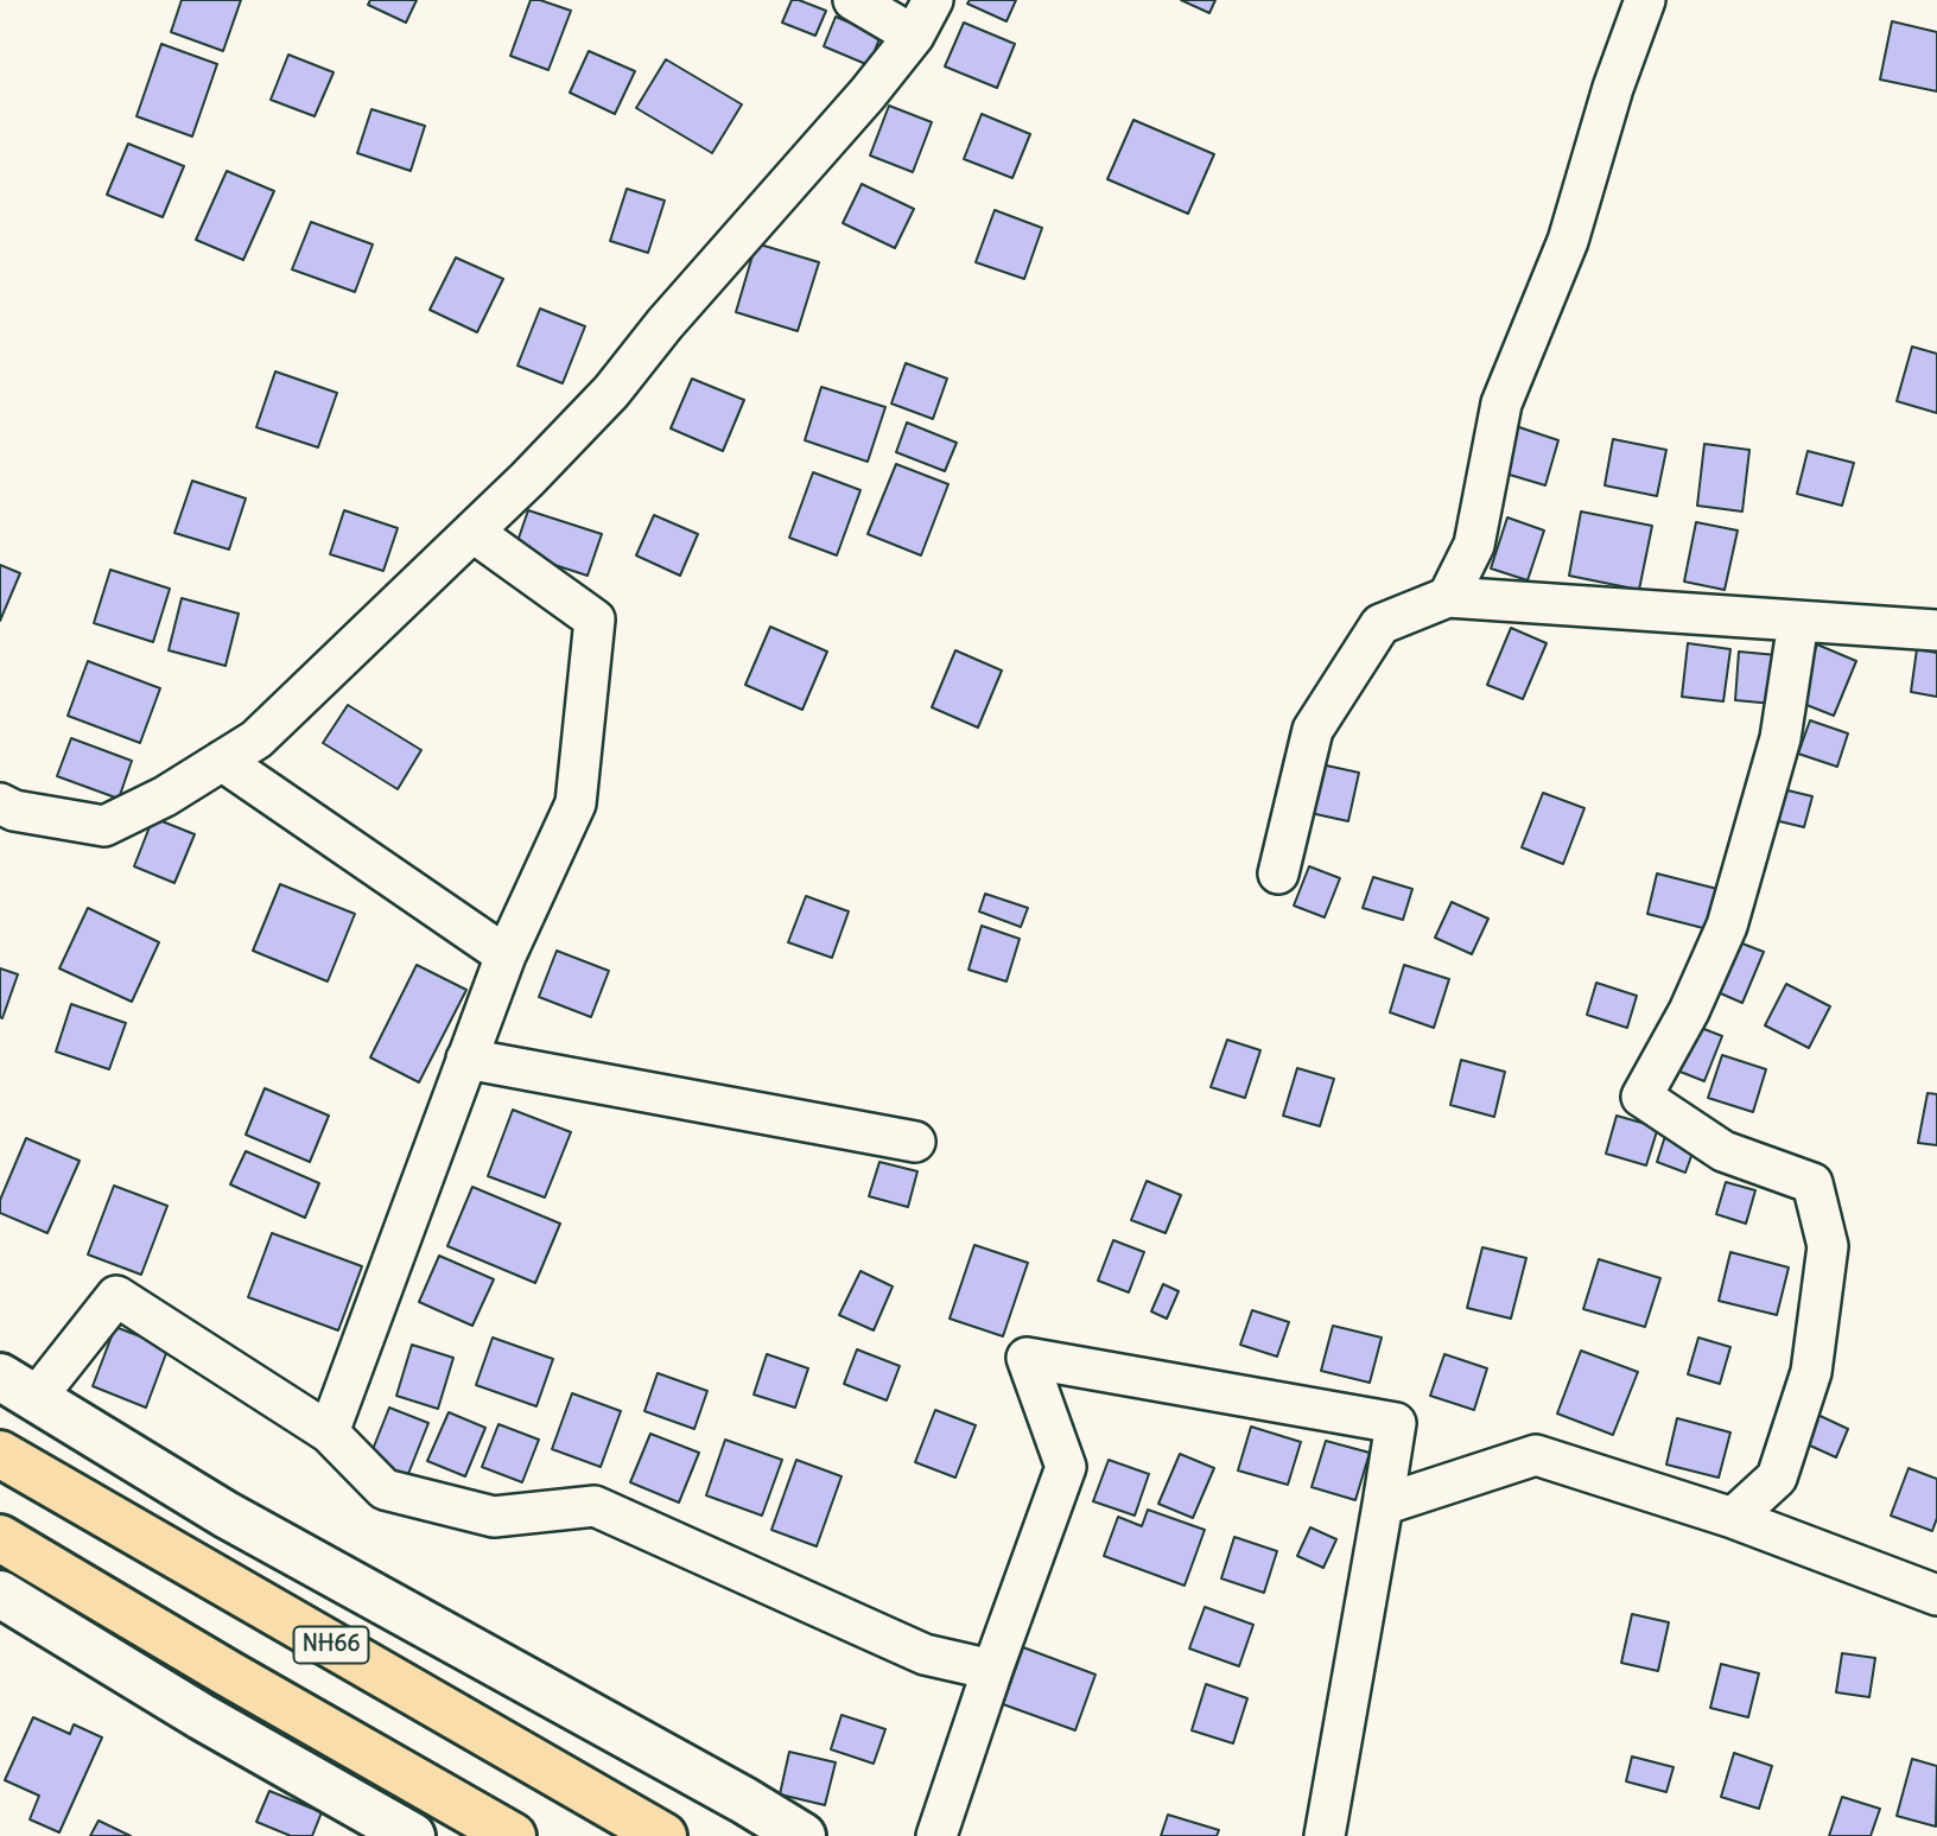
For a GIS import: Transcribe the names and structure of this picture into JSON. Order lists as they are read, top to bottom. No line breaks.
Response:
{"streets":{"highway":["NH66"]}}
